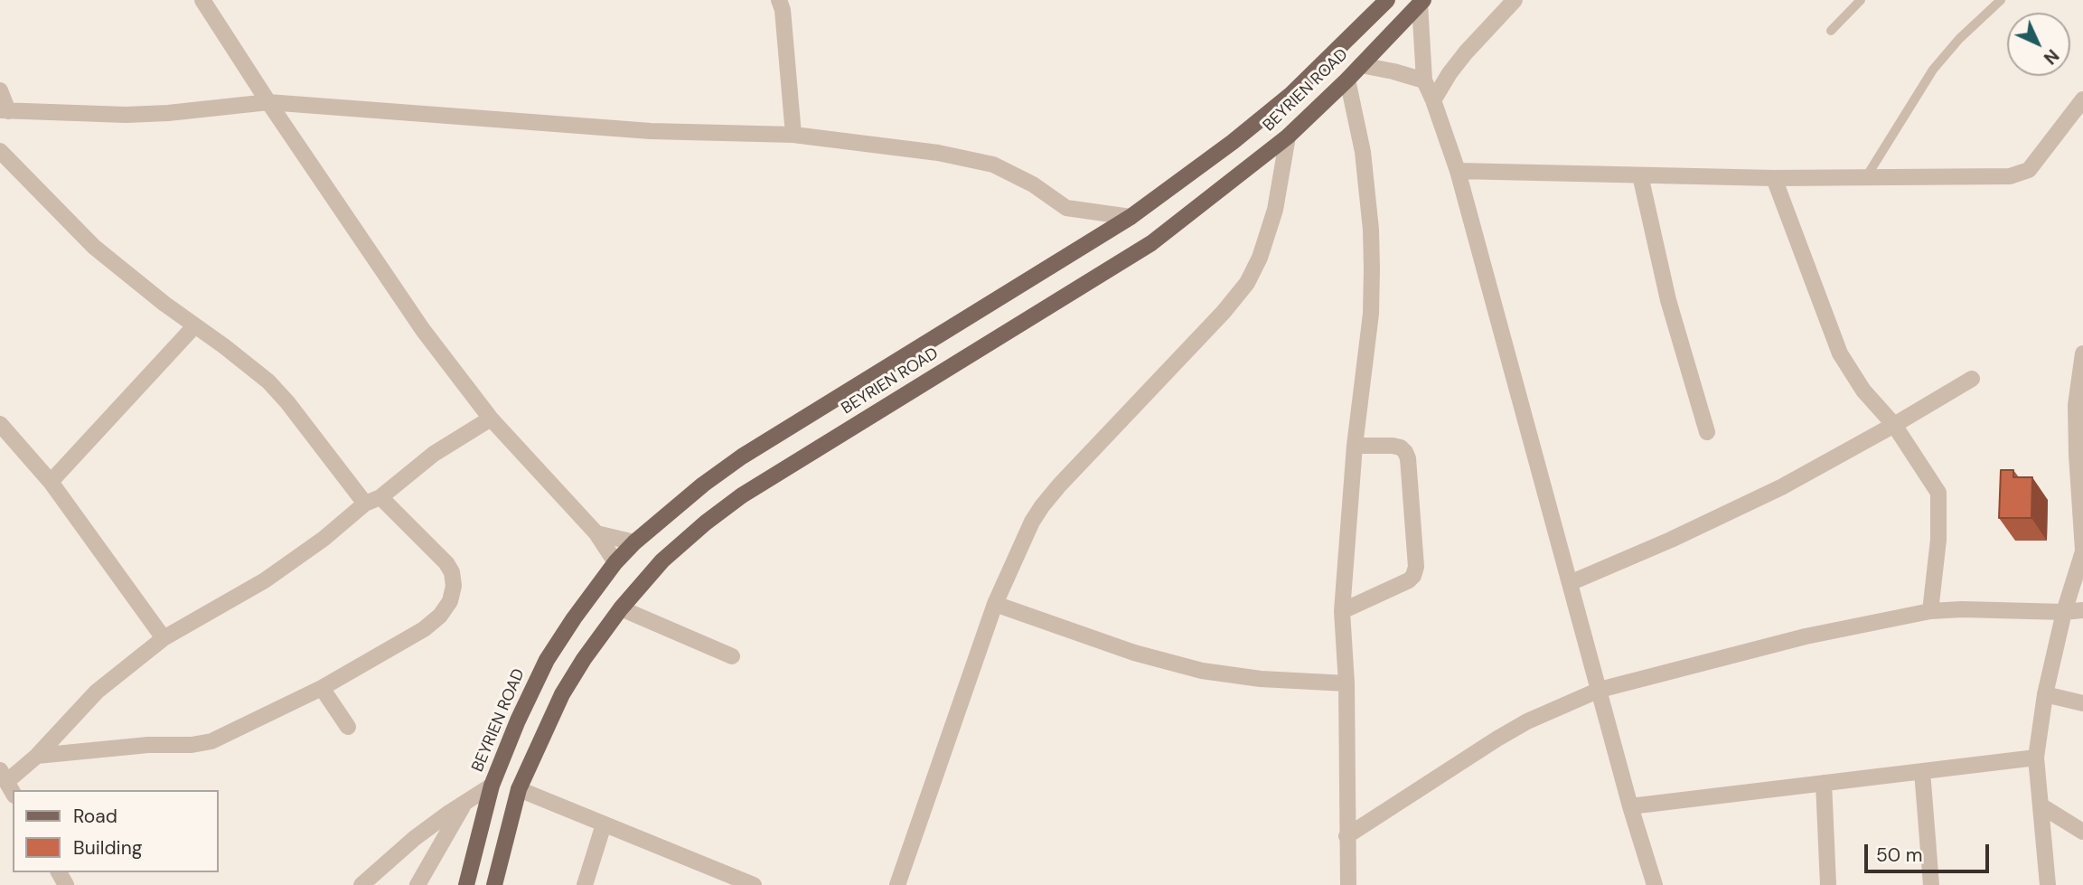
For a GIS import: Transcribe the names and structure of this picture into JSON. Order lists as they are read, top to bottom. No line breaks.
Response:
{"streets":{"main road":["BEYRIEN ROAD"]},"legend":["Road","Building"],"scale_bar":"50 m","north":"bottom right"}
